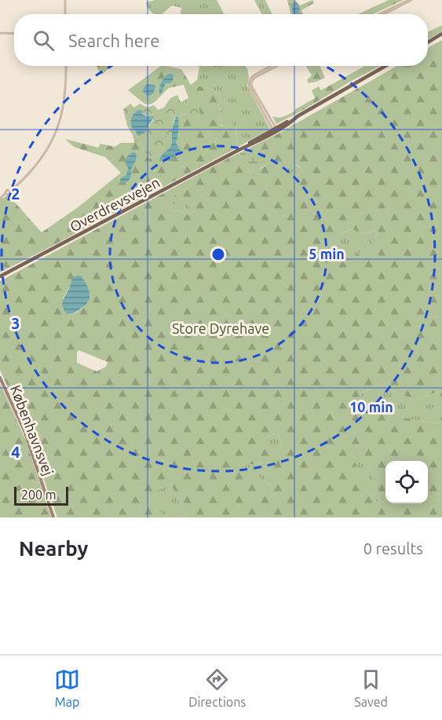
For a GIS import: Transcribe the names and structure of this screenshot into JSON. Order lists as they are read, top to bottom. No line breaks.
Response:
{"streets":{"main road":["Overdrevsvejen","Københavnsvej"]},"parks":["Store Dyrehave"],"scale_bar":"200 m","page":{"search":"Search here","scale":"200 m","heading":["Nearby","0 results"],"nav":["Map","Directions","Saved"]},"grid":{"rows":["2","3","4"]},"rings":["5 min","10 min"]}
